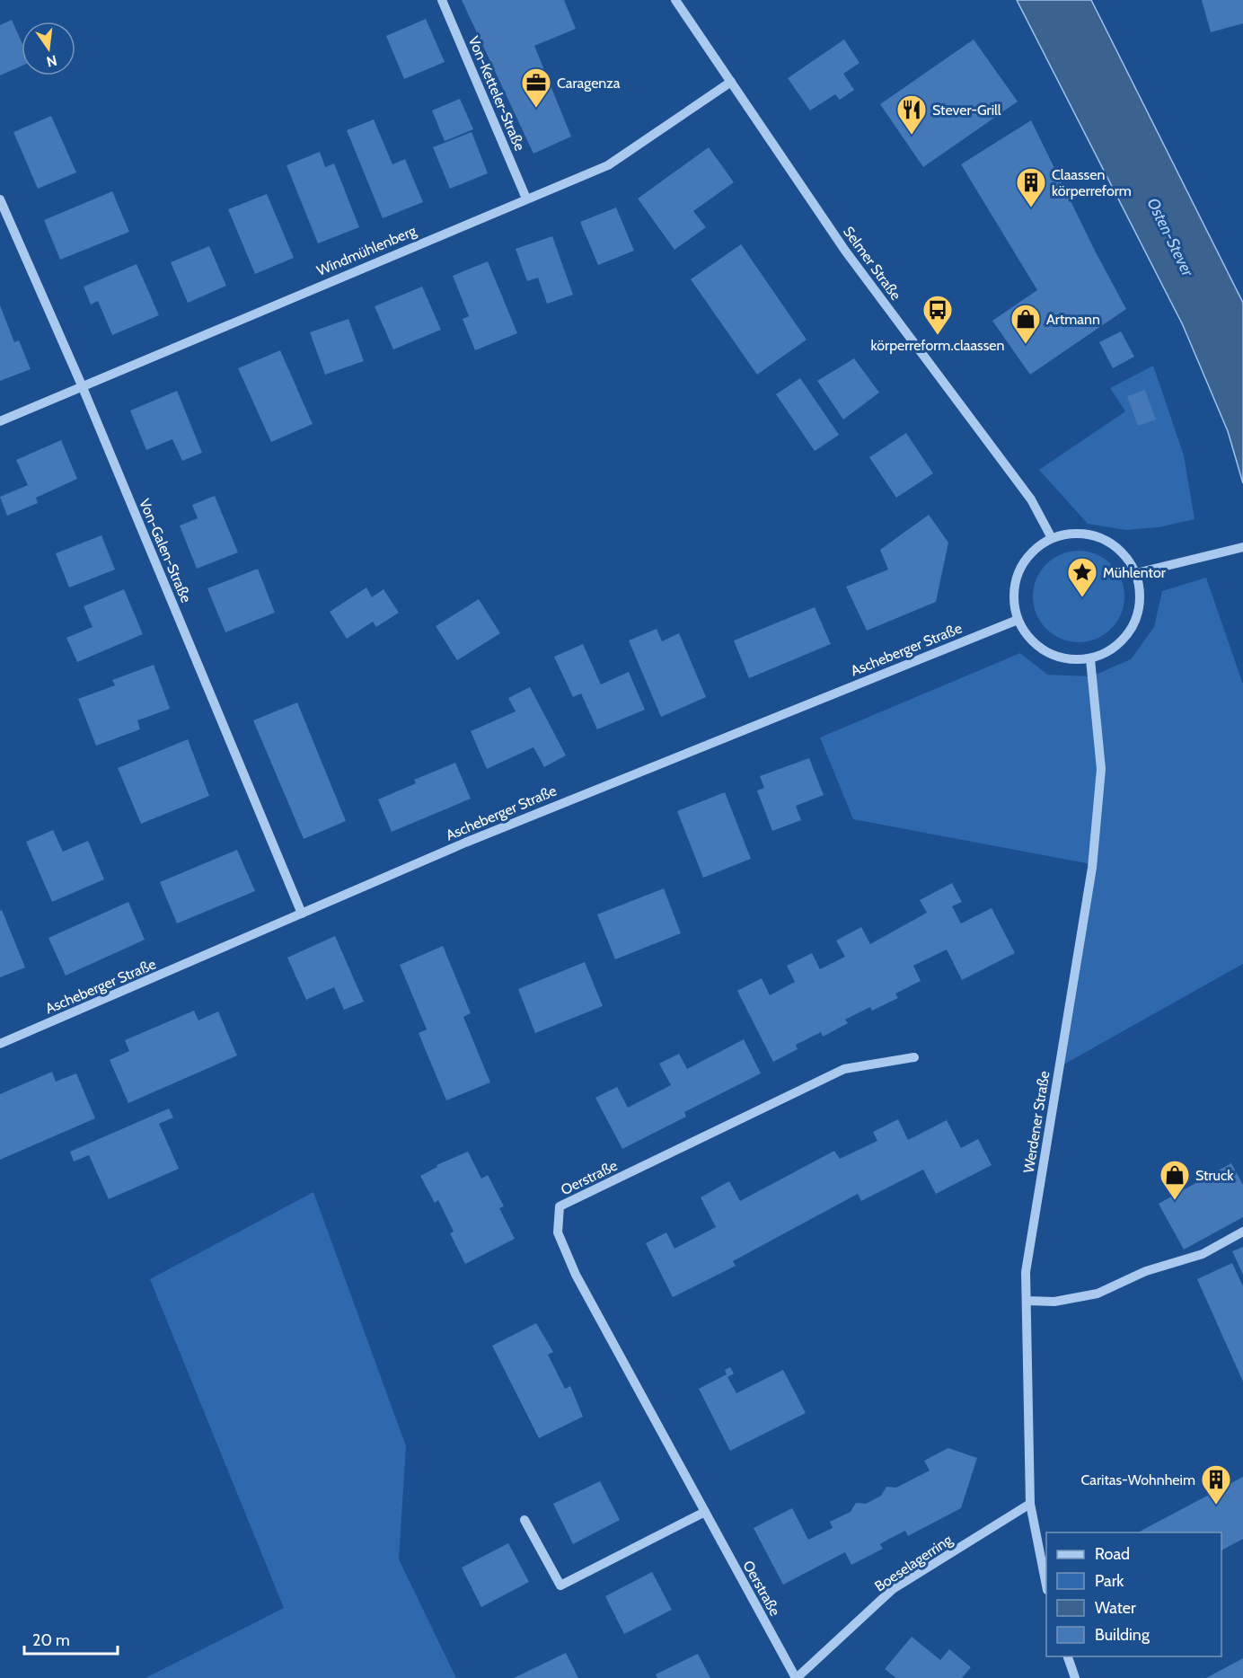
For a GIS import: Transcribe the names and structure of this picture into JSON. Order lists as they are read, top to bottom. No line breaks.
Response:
{"streets":{"street":["Von-Ketteler-Straße","Windmühlenberg","Selmer Straße","Von-Galen-Straße","Ascheberger Straße","Werdener Straße","Oerstraße","Boeselagerring"]},"crossings":[["Von-Ketteler-Straße","Windmühlenberg"],["Windmühlenberg","Selmer Straße"],["Windmühlenberg","Von-Galen-Straße"],["Selmer Straße","Ascheberger Straße"],["Selmer Straße","Werdener Straße"],["Von-Galen-Straße","Ascheberger Straße"],["Ascheberger Straße","Werdener Straße"],["Werdener Straße","Boeselagerring"],["Oerstraße","Boeselagerring"]],"water":["Osten-Stever"],"places":{"office":["Caragenza"],"restaurant":["Stever-Grill"],"building":["Claassen körperreform","Caritas-Wohnheim"],"bus stop":["körperreform.claassen"],"shop":["Artmann","Struck"],"place":["Mühlentor"]},"legend":["Road","Park","Water","Building"],"scale_bar":"20 m","north":"bottom"}
